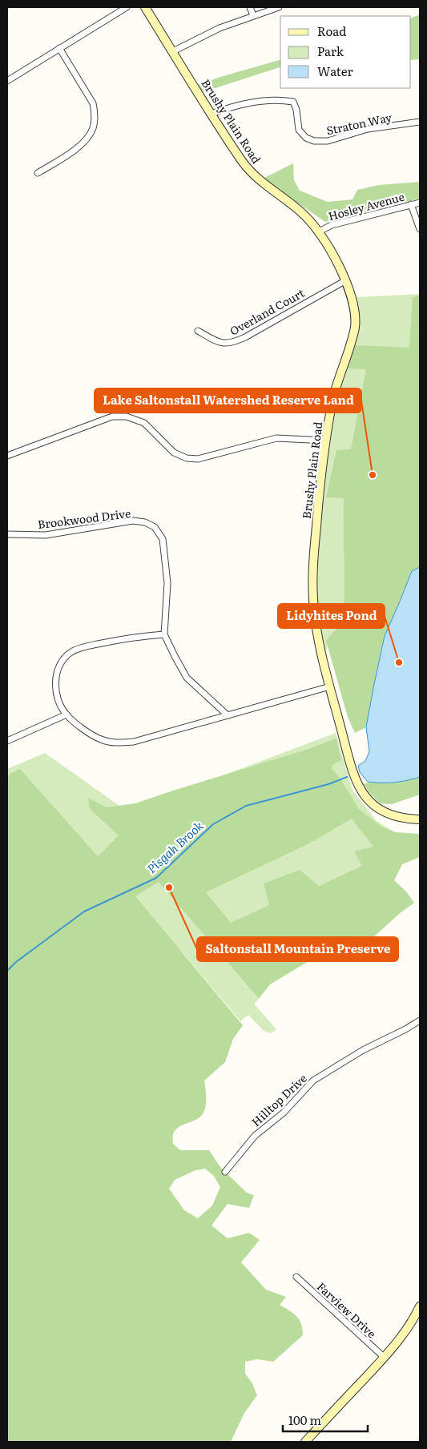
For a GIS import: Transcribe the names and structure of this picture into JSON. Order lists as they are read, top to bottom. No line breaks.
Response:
{"streets":{"main road":["Brushy Plain Road"],"street":["Straton Way","Hosley Avenue","Overland Court","Brookwood Drive","Hilltop Drive","Farview Drive"]},"crossings":[["Brushy Plain Road","Straton Way"],["Brushy Plain Road","Hosley Avenue"],["Brushy Plain Road","Overland Court"]],"water":["Pisgah Brook"],"places":["Lake Saltonstall Watershed Reserve Land","Lidyhites Pond","Saltonstall Mountain Preserve"],"legend":["Road","Park","Water"],"scale_bar":"100 m"}
